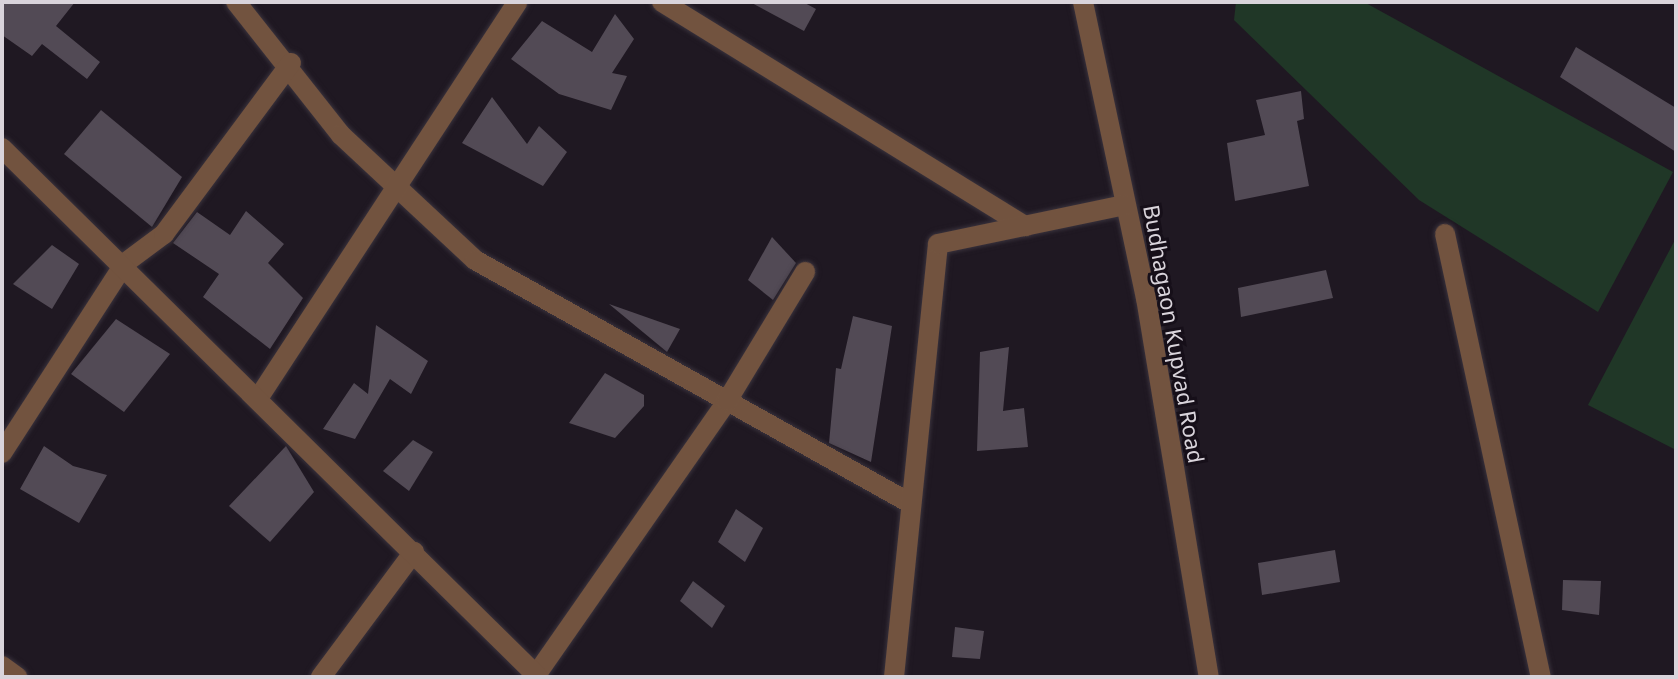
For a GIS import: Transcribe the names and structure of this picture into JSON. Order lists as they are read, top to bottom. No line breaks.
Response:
{"streets":{"street":["Budhagaon Kupvad Road"]}}
